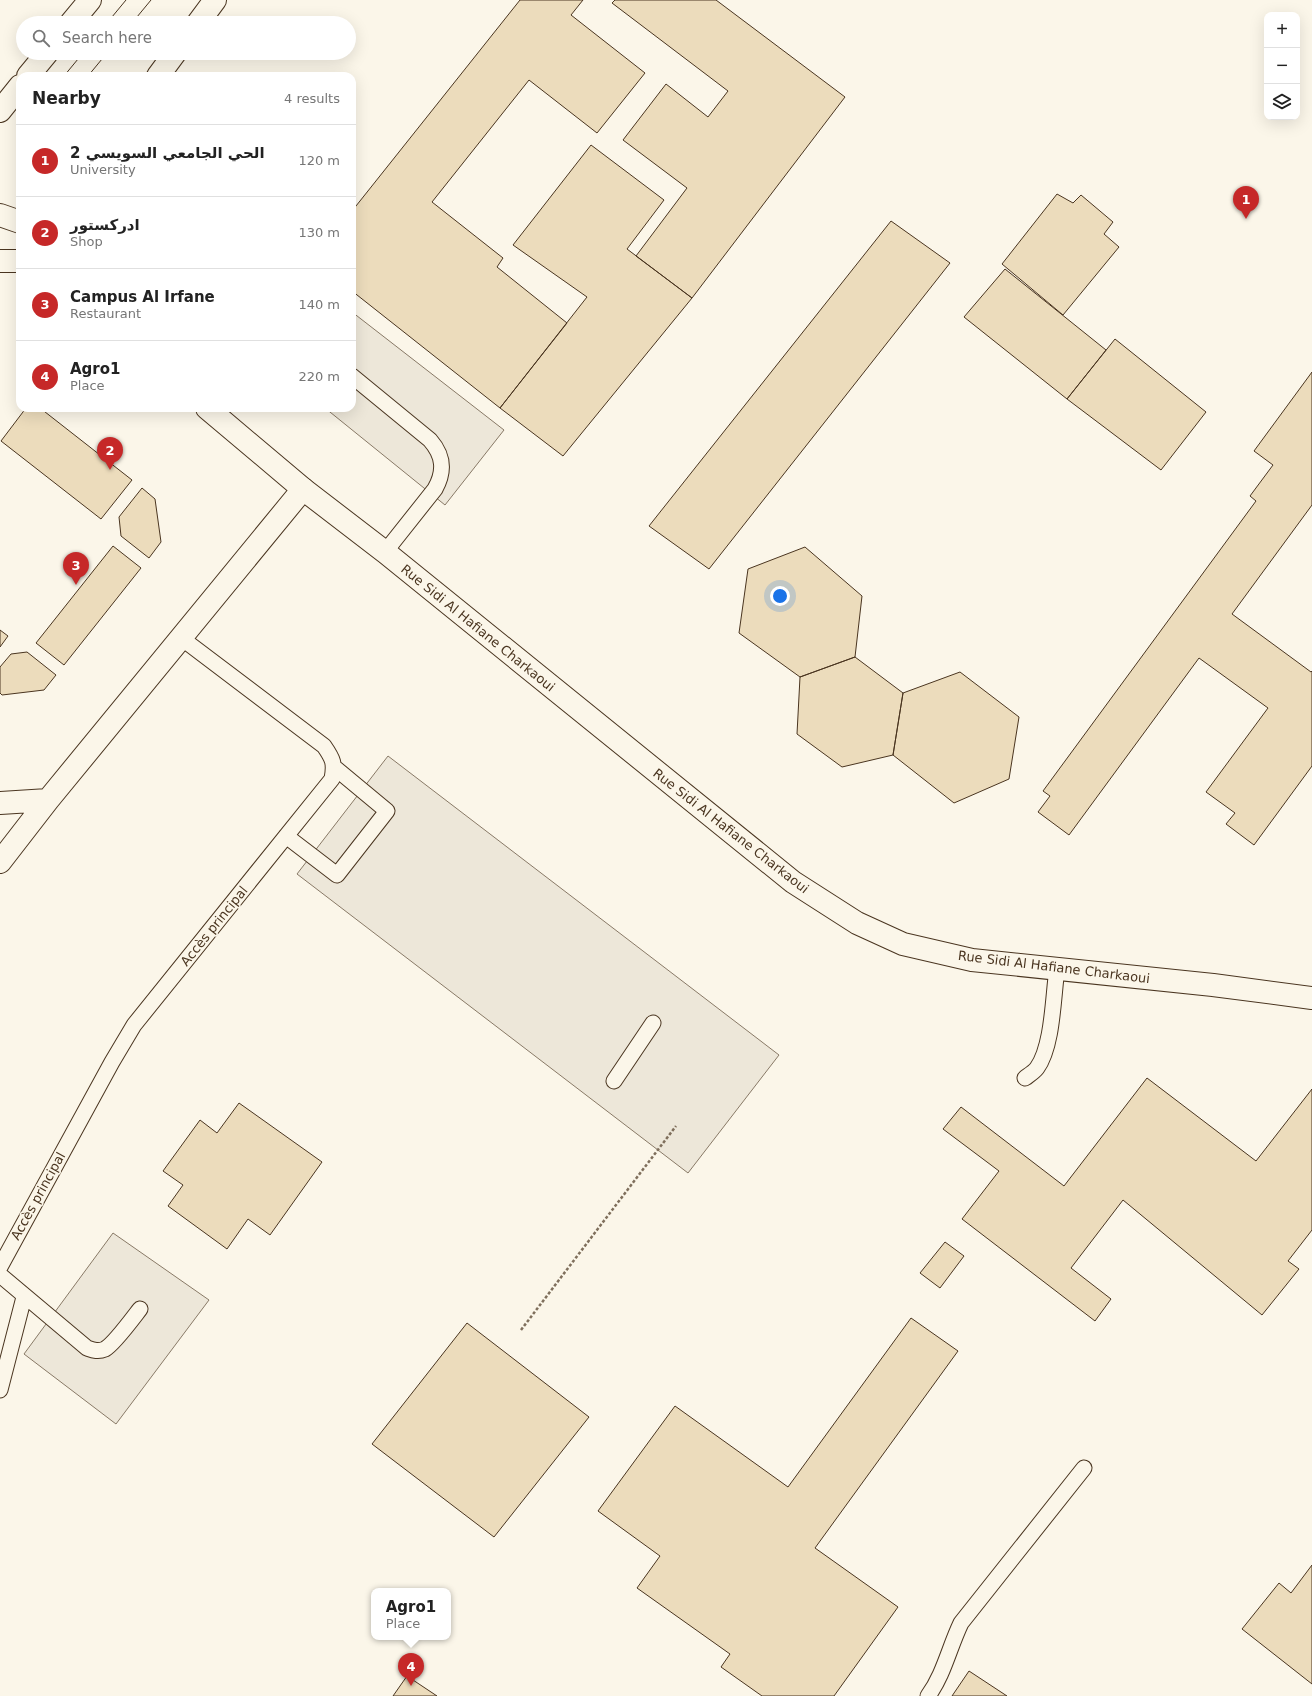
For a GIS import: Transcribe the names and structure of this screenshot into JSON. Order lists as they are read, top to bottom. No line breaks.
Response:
{"streets":{"street":["Rue Sidi Al Hafiane Charkaoui"],"lane":["Accès principal"]},"page":{"map_buttons":["+","−"],"search":"Search here","heading":["Nearby","4 results"],"list":[{"mark":"1","name":"الحي الجامعي السويسي 2","note":"University","value":"120 m"},{"mark":"2","name":"ادركستور","note":"Shop","value":"130 m"},{"mark":"3","name":"Campus Al Irfane","note":"Restaurant","value":"140 m"},{"mark":"4","name":"Agro1","note":"Place","value":"220 m"}],"pins":["1","2","3","4"],"popup":["Agro1","Place"]}}
